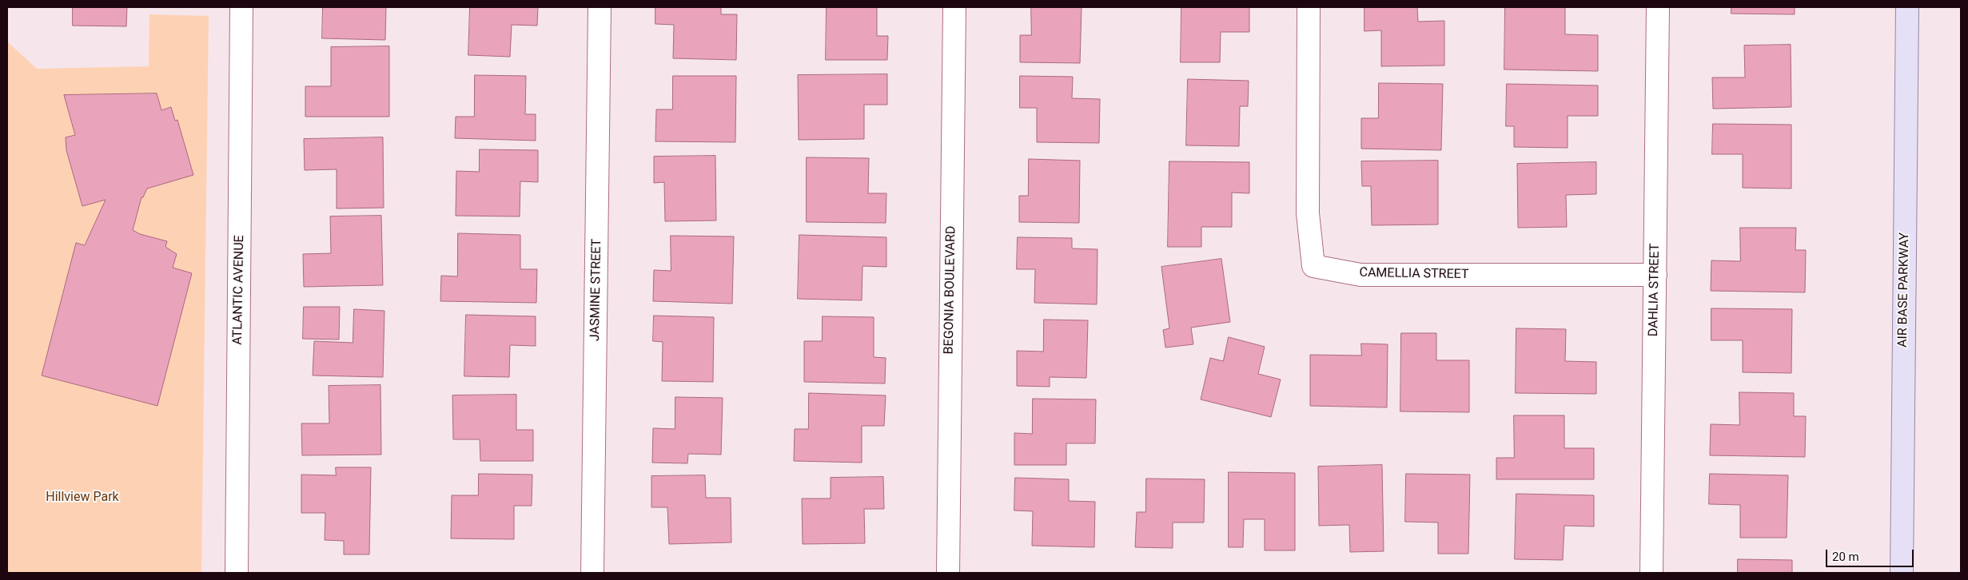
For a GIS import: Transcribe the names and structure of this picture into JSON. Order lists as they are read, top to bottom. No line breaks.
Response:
{"streets":{"main road":["AIR BASE PARKWAY"],"street":["CAMELLIA STREET","ATLANTIC AVENUE","JASMINE STREET","BEGONIA BOULEVARD","DAHLIA STREET"]},"crossings":[["CAMELLIA STREET","DAHLIA STREET"]],"parks":["Hillview Park"],"scale_bar":"20 m"}
